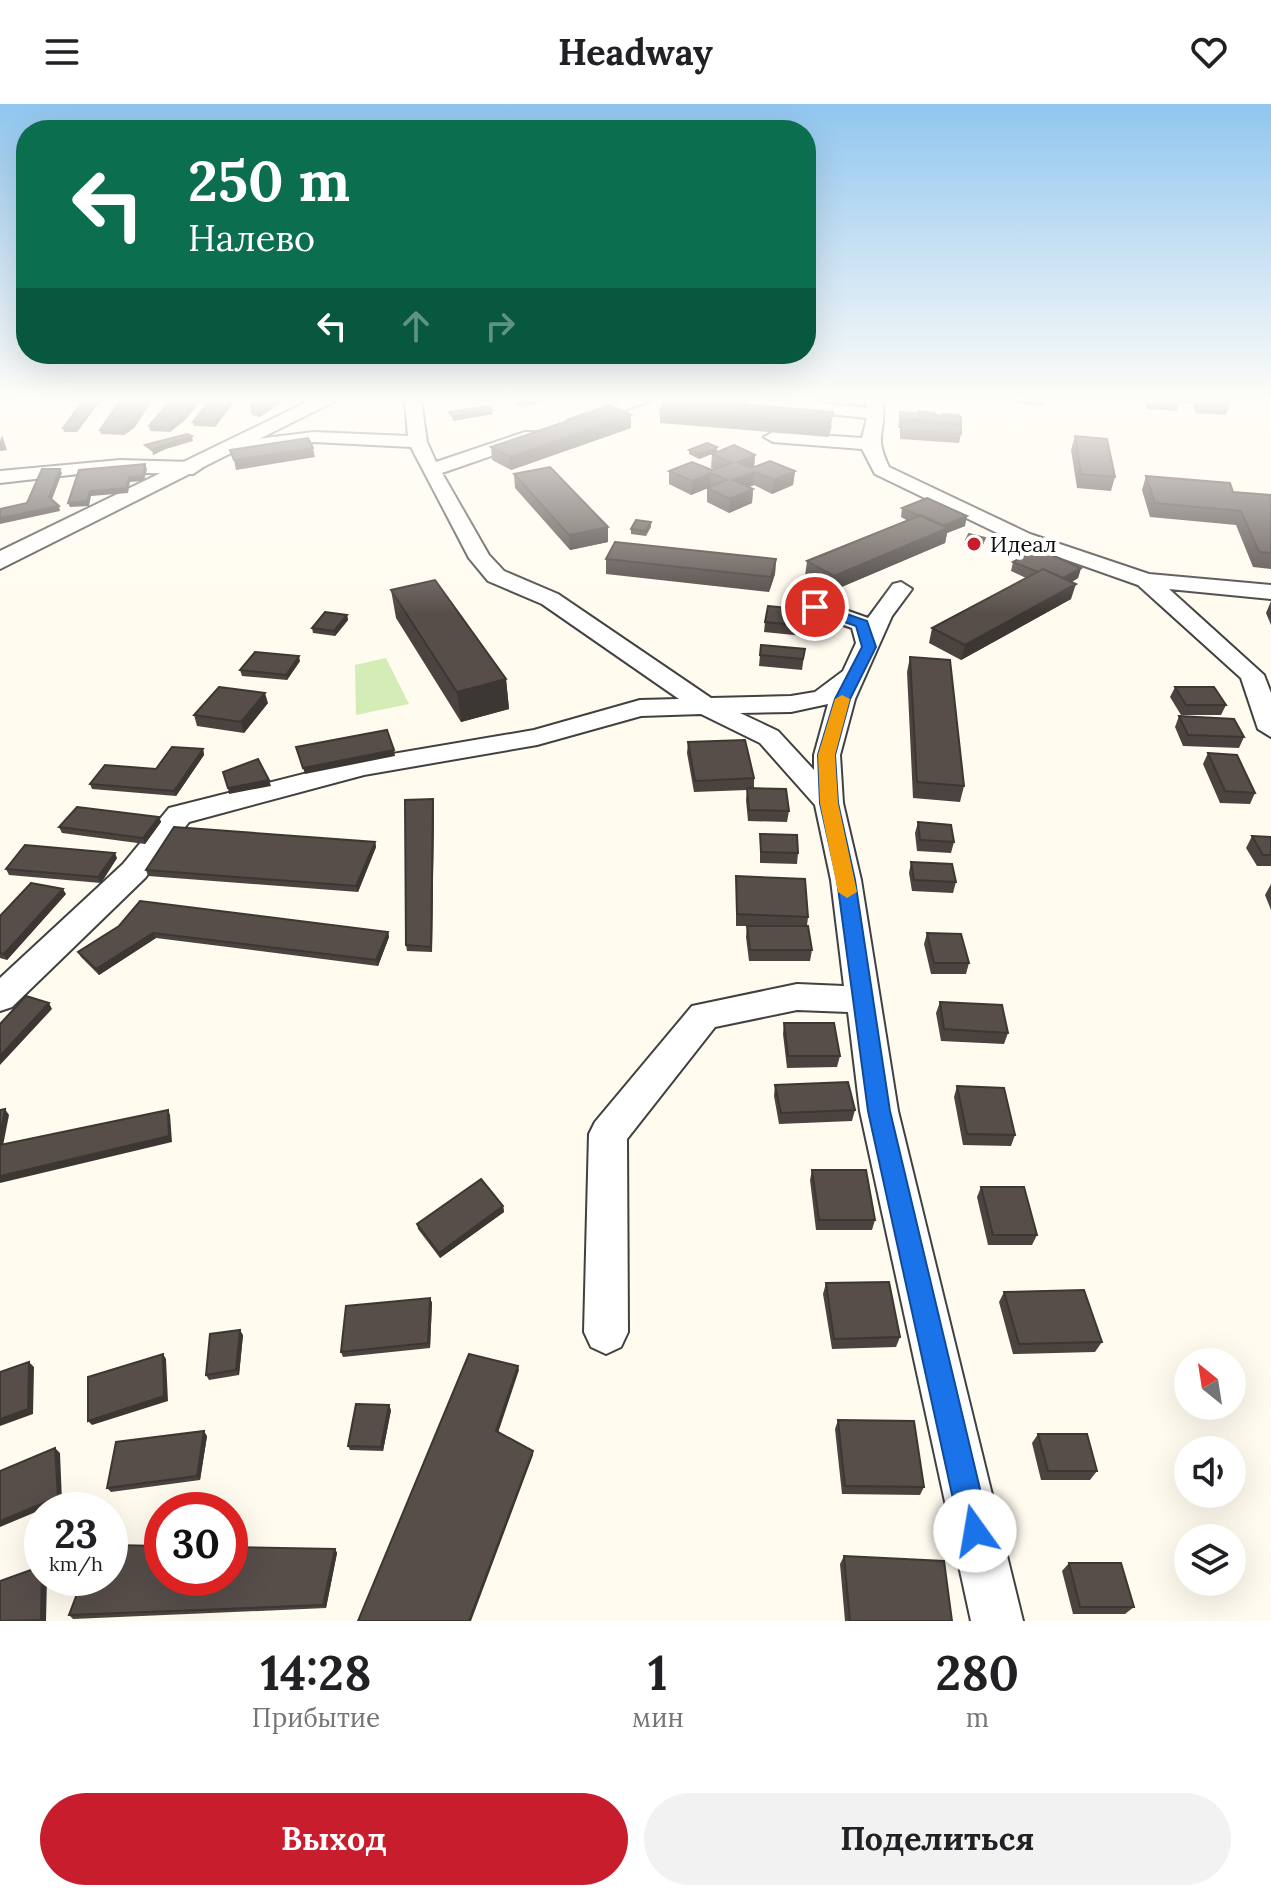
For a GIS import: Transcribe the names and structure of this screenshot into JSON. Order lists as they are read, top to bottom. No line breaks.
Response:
{"places":["Идеал"],"north":"top left","page":{"header":"Headway","turn":["250 m","Налево"],"speed":"23 km/h","limit":"30","eta":["14:28","Прибытие","1","мин","280","m"],"buttons":["Выход","Поделиться"]}}
